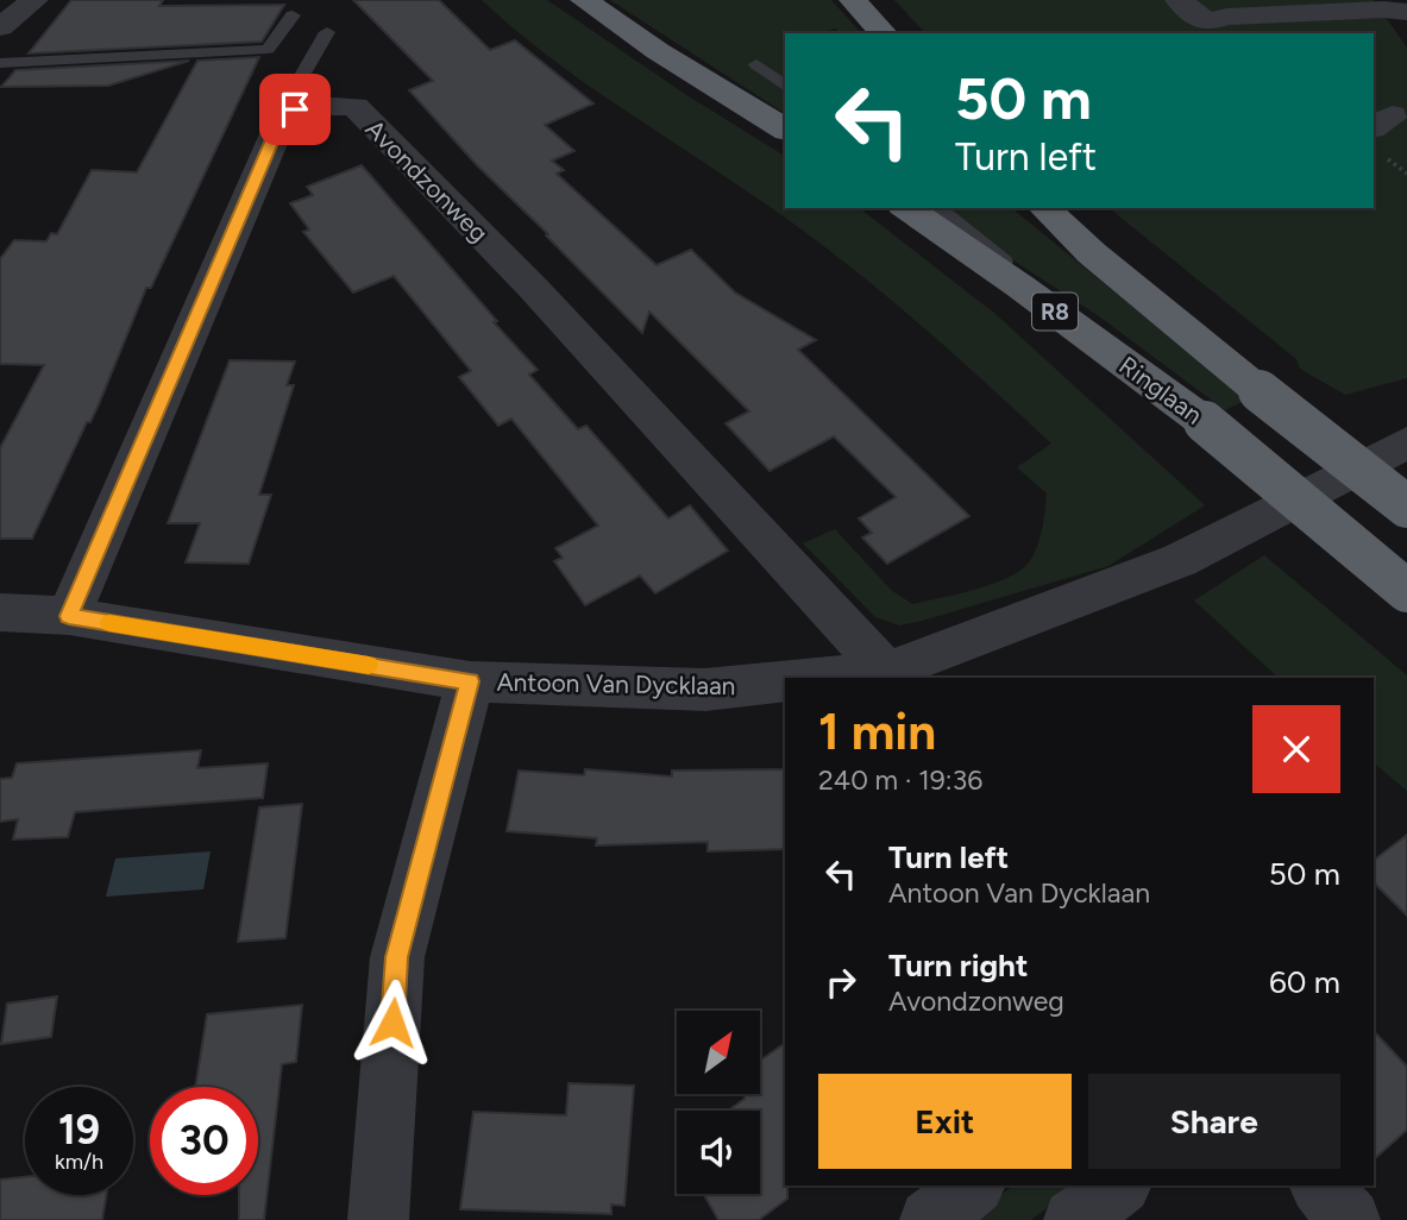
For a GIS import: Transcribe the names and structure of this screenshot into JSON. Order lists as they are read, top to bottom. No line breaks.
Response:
{"streets":{"highway":["R8","Ringlaan"],"street":["Avondzonweg","Antoon Van Dycklaan"]},"north":"top right","page":{"turn":["50 m","Turn left"],"heading":["1 min","240 m · 19:36"],"list":[{"name":"Turn left","note":"Antoon Van Dycklaan","value":"50 m"},{"name":"Turn right","note":"Avondzonweg","value":"60 m"}],"buttons":["Exit","Share"],"speed":"19 km/h","limit":"30"}}
